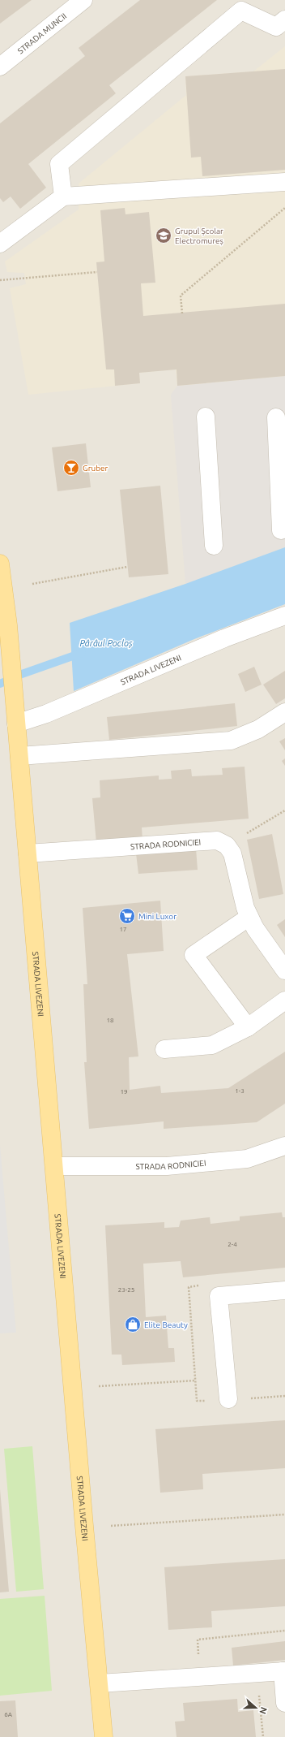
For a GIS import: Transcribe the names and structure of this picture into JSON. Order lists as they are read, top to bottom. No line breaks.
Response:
{"streets":{"main road":["STRADA LIVEZENI"],"street":["STRADA MUNCII","STRADA RODNICIEI"]},"crossings":[["STRADA LIVEZENI","STRADA RODNICIEI"]],"water":["Pârâul Pocloș"],"places":{"school or university":["Grupul Școlar Electromureș"],"bar":["Gruber"],"supermarket":["Mini Luxor"],"shop":["Elite Beauty"]},"house_numbers":["17","18","1-3","19","2-4","23-25","6A"],"north":"right"}
